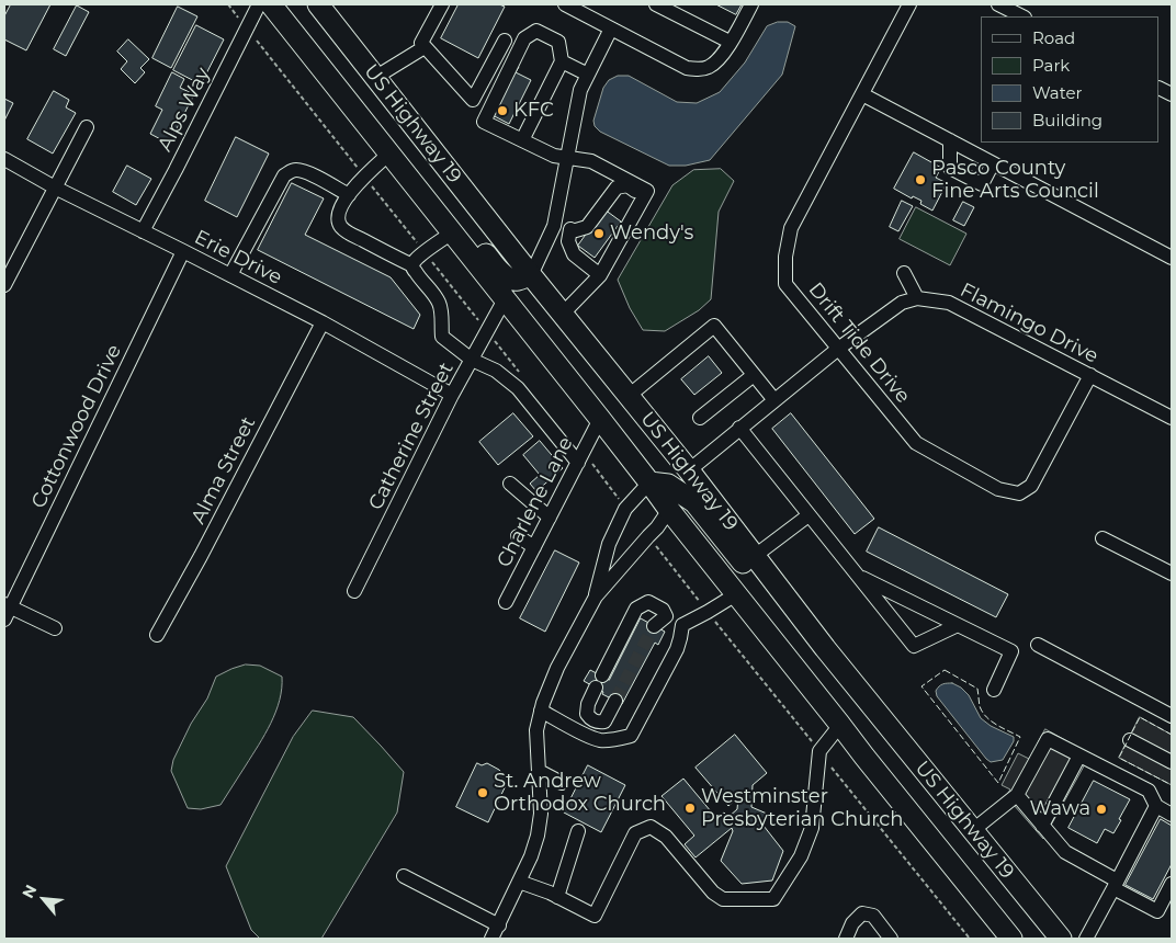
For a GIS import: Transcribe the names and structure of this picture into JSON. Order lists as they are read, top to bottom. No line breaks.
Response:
{"streets":{"highway":["US Highway 19"],"street":["Alps Way","Erie Drive","Flamingo Drive","Drift Tide Drive","Cottonwood Drive","Catherine Street","Alma Street","Charlene Lane"]},"crossings":[["Alps Way","Erie Drive"],["US Highway 19","Catherine Street"],["US Highway 19","Charlene Lane"],["Erie Drive","Cottonwood Drive"],["Erie Drive","Catherine Street"],["Erie Drive","Alma Street"],["Flamingo Drive","Drift Tide Drive"]],"places":["KFC","Pasco County Fine Arts Council","Wendy's","St. Andrew Orthodox Church","Westminster Presbyterian Church","Wawa"],"legend":["Road","Park","Water","Building"],"north":"top left"}
